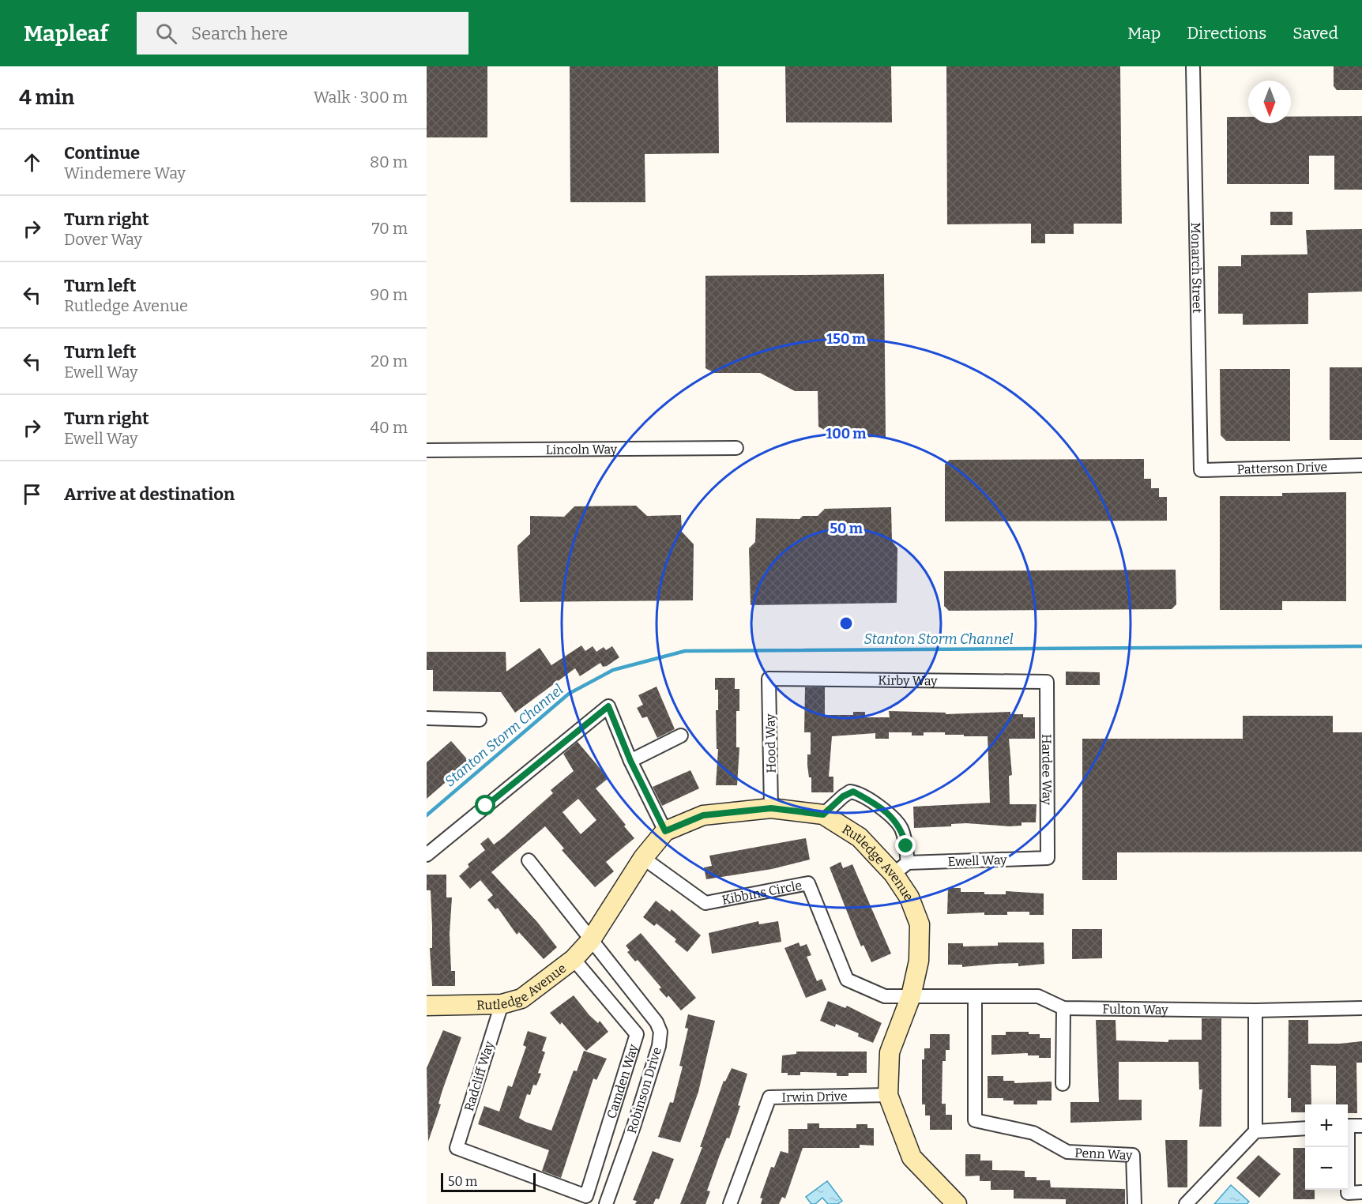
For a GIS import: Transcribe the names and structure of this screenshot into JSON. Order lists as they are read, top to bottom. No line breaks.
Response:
{"streets":{"street":["Monarch Street","Lincoln Way","Patterson Drive","Kirby Way","Hood Way","Hardee Way","Ewell Way","Rutledge Avenue","Kibbins Circle","Fulton Way","Radcliff Way","Camden Way","Robinson Drive","Irwin Drive","Penn Way"]},"crossings":[["Monarch Street","Patterson Drive"],["Kirby Way","Hood Way"],["Kirby Way","Hardee Way"],["Hood Way","Rutledge Avenue"],["Hardee Way","Ewell Way"],["Ewell Way","Rutledge Avenue"],["Rutledge Avenue","Kibbins Circle"],["Rutledge Avenue","Fulton Way"],["Rutledge Avenue","Radcliff Way"],["Rutledge Avenue","Camden Way"],["Rutledge Avenue","Robinson Drive"],["Rutledge Avenue","Irwin Drive"],["Kibbins Circle","Fulton Way"],["Fulton Way","Penn Way"],["Radcliff Way","Camden Way"]],"water":["Stanton Storm Channel"],"scale_bar":"50 m","north":"bottom","page":{"header":"Mapleaf","search":"Search here","nav":["Map","Directions","Saved"],"heading":["4 min","Walk · 300 m"],"list":[["Continue","Windemere Way","80 m"],["Turn right","Dover Way","70 m"],["Turn left","Rutledge Avenue","90 m"],["Turn left","Ewell Way","20 m"],["Turn right","Ewell Way","40 m"],"Arrive at destination"],"map_buttons":["+","−"],"scale":"50 m"},"rings":["150 m","100 m","50 m"]}
